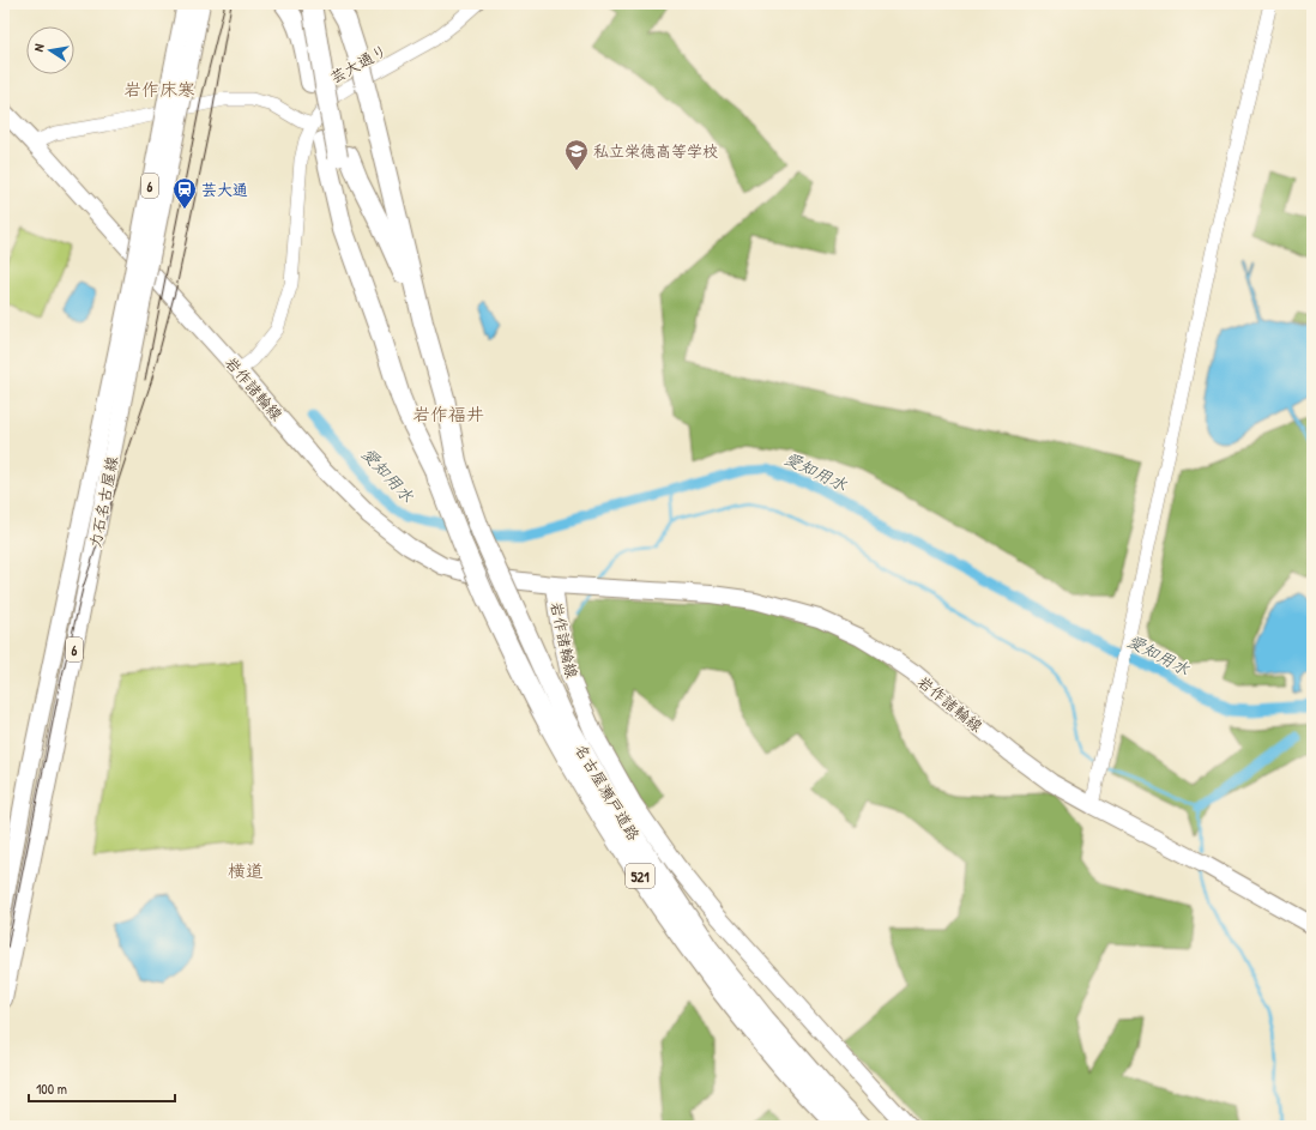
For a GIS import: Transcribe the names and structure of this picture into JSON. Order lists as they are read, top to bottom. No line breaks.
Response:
{"streets":{"highway":["名古屋瀬戸道路","521"],"main road":["6","岩作諸輪線","力石名古屋線"],"street":["芸大通り"]},"crossings":[["芸大通り","岩作諸輪線"]],"districts":["岩作床寒","岩作福井","横道"],"water":["愛知用水"],"places":{"school or university":["私立栄徳高等学校"],"station":["芸大通"]},"scale_bar":"100 m","north":"left"}
